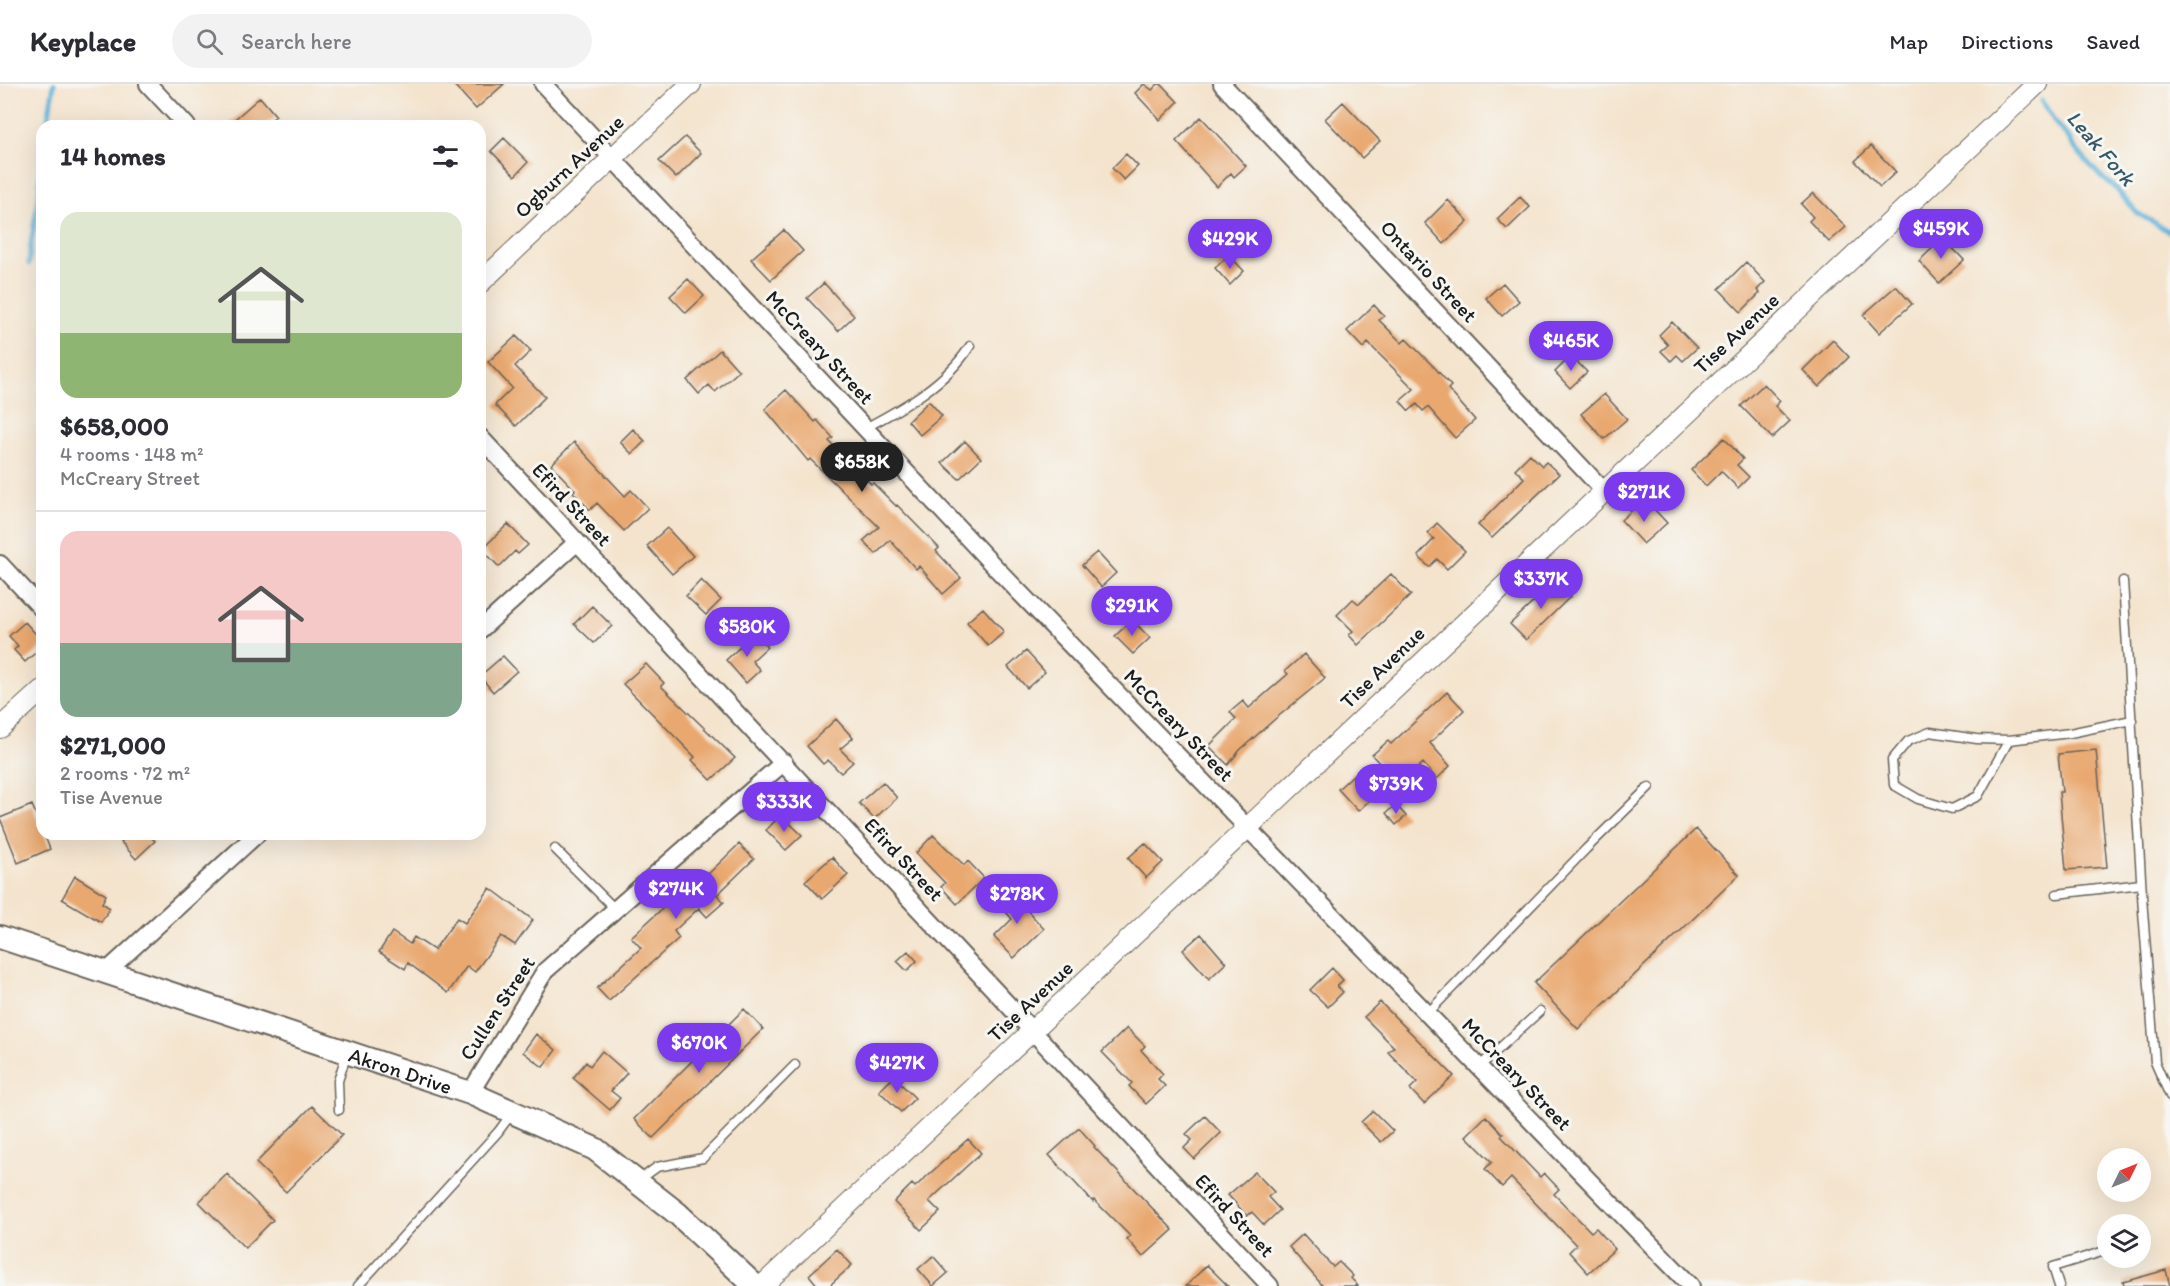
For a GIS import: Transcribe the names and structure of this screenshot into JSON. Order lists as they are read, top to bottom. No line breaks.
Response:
{"streets":{"main road":["Akron Drive"],"street":["Ogburn Avenue","Ontario Street","Tise Avenue","McCreary Street","Efird Street","Cullen Street"]},"crossings":[["Ogburn Avenue","McCreary Street"],["Ontario Street","Tise Avenue"],["Tise Avenue","McCreary Street"],["Tise Avenue","Efird Street"],["Efird Street","Cullen Street"],["Cullen Street","Akron Drive"]],"water":["Leak Fork"],"north":"top right","page":{"header":"Keyplace","search":"Search here","nav":["Map","Directions","Saved"],"heading":"14 homes","list":[{"name":"$658,000","note":"4 rooms · 148 m² · McCreary Street"},{"name":"$271,000","note":"2 rooms · 72 m² · Tise Avenue"}],"price":["$459K","$429K","$465K","$658K","$271K","$337K","$291K","$580K","$739K","$333K","$274K","$278K","$670K","$427K"]}}
